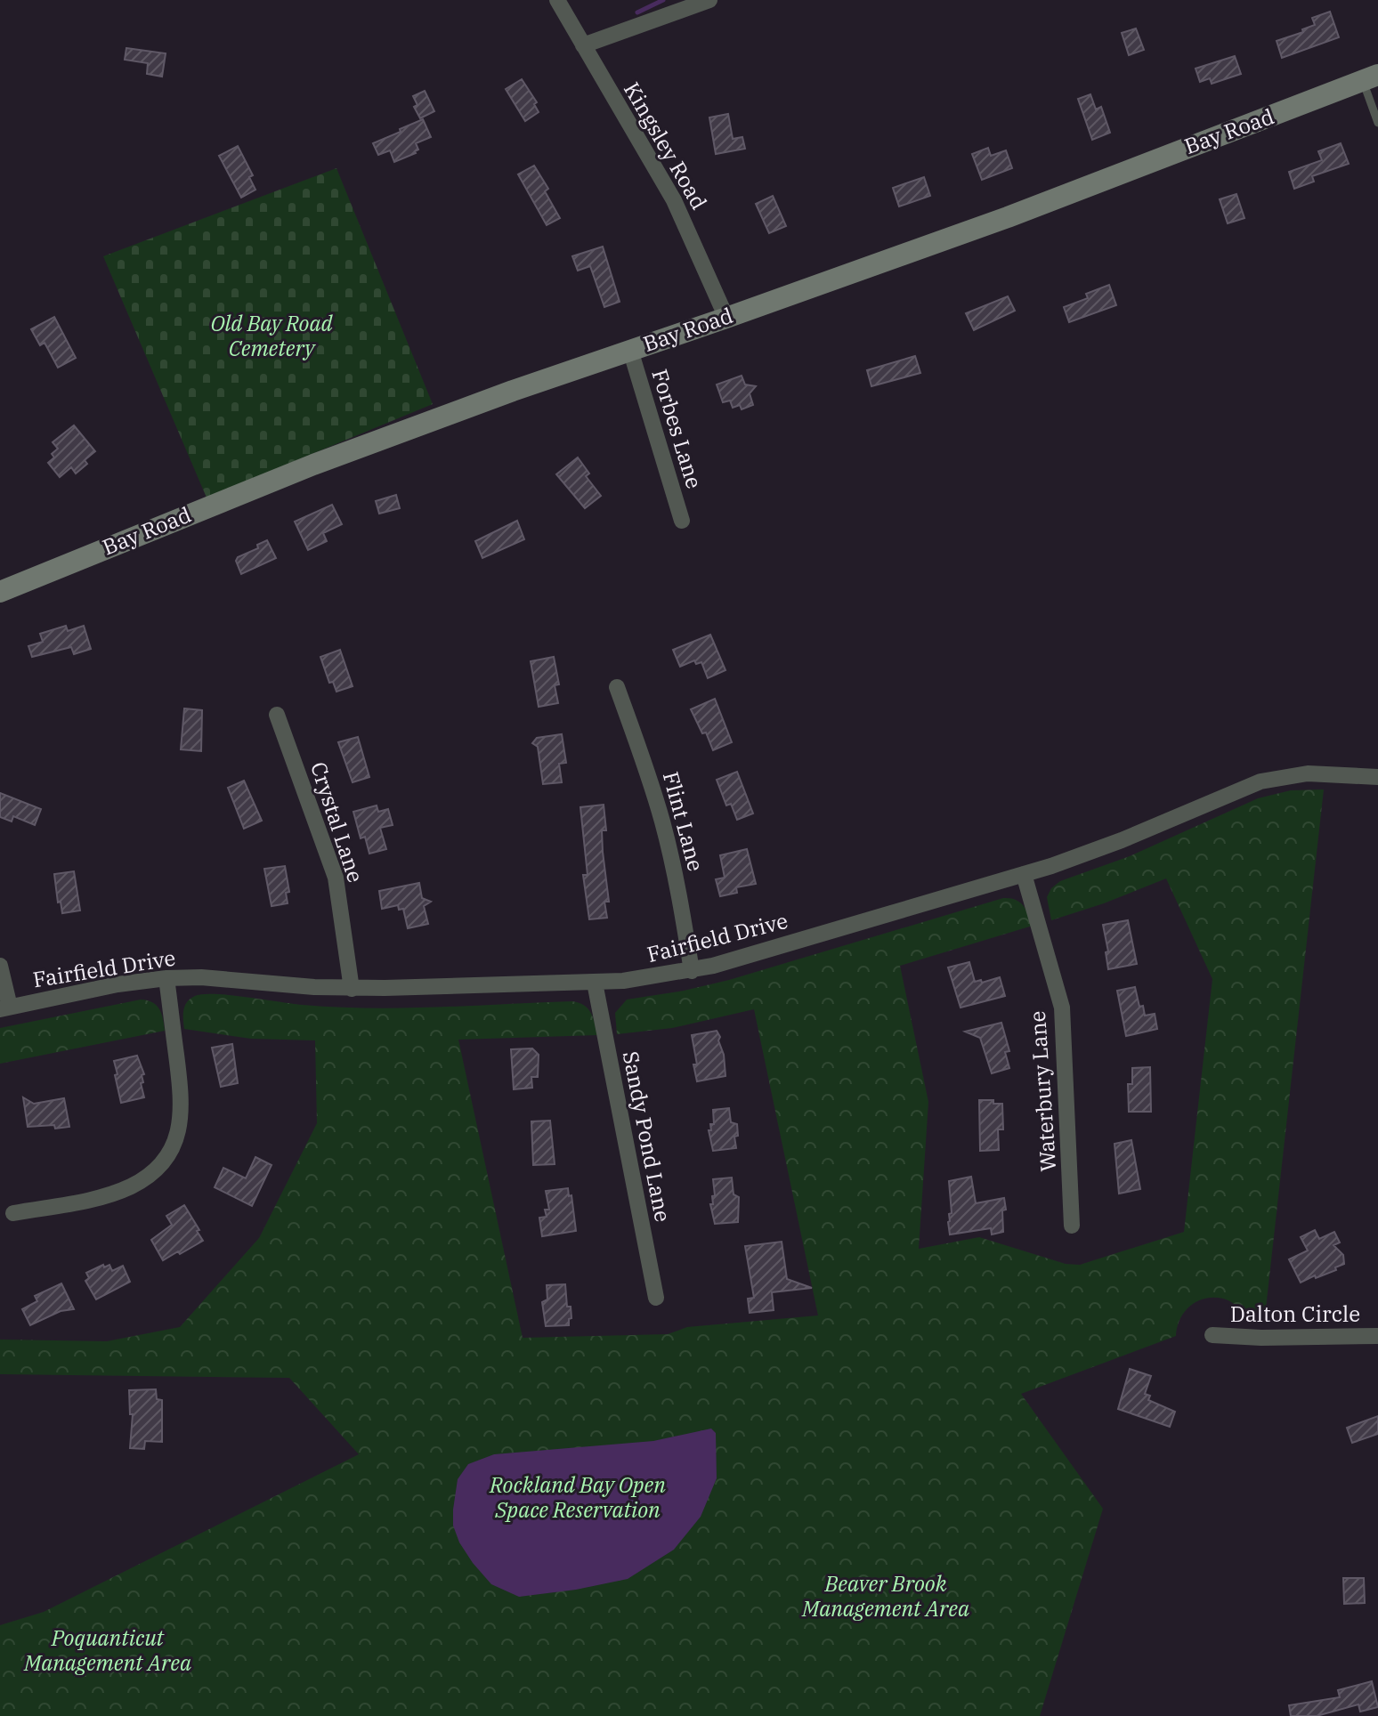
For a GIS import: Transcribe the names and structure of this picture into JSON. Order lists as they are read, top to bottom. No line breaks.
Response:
{"streets":{"main road":["Bay Road"],"street":["Kingsley Road","Forbes Lane","Flint Lane","Crystal Lane","Fairfield Drive","Waterbury Lane","Sandy Pond Lane","Dalton Circle"]},"crossings":[["Bay Road","Kingsley Road"],["Bay Road","Forbes Lane"],["Flint Lane","Fairfield Drive"],["Crystal Lane","Fairfield Drive"],["Fairfield Drive","Waterbury Lane"],["Fairfield Drive","Sandy Pond Lane"]],"parks":["Old Bay Road Cemetery","Rockland Bay Open Space Reservation","Beaver Brook Management Area","Poquanticut Management Area"]}
